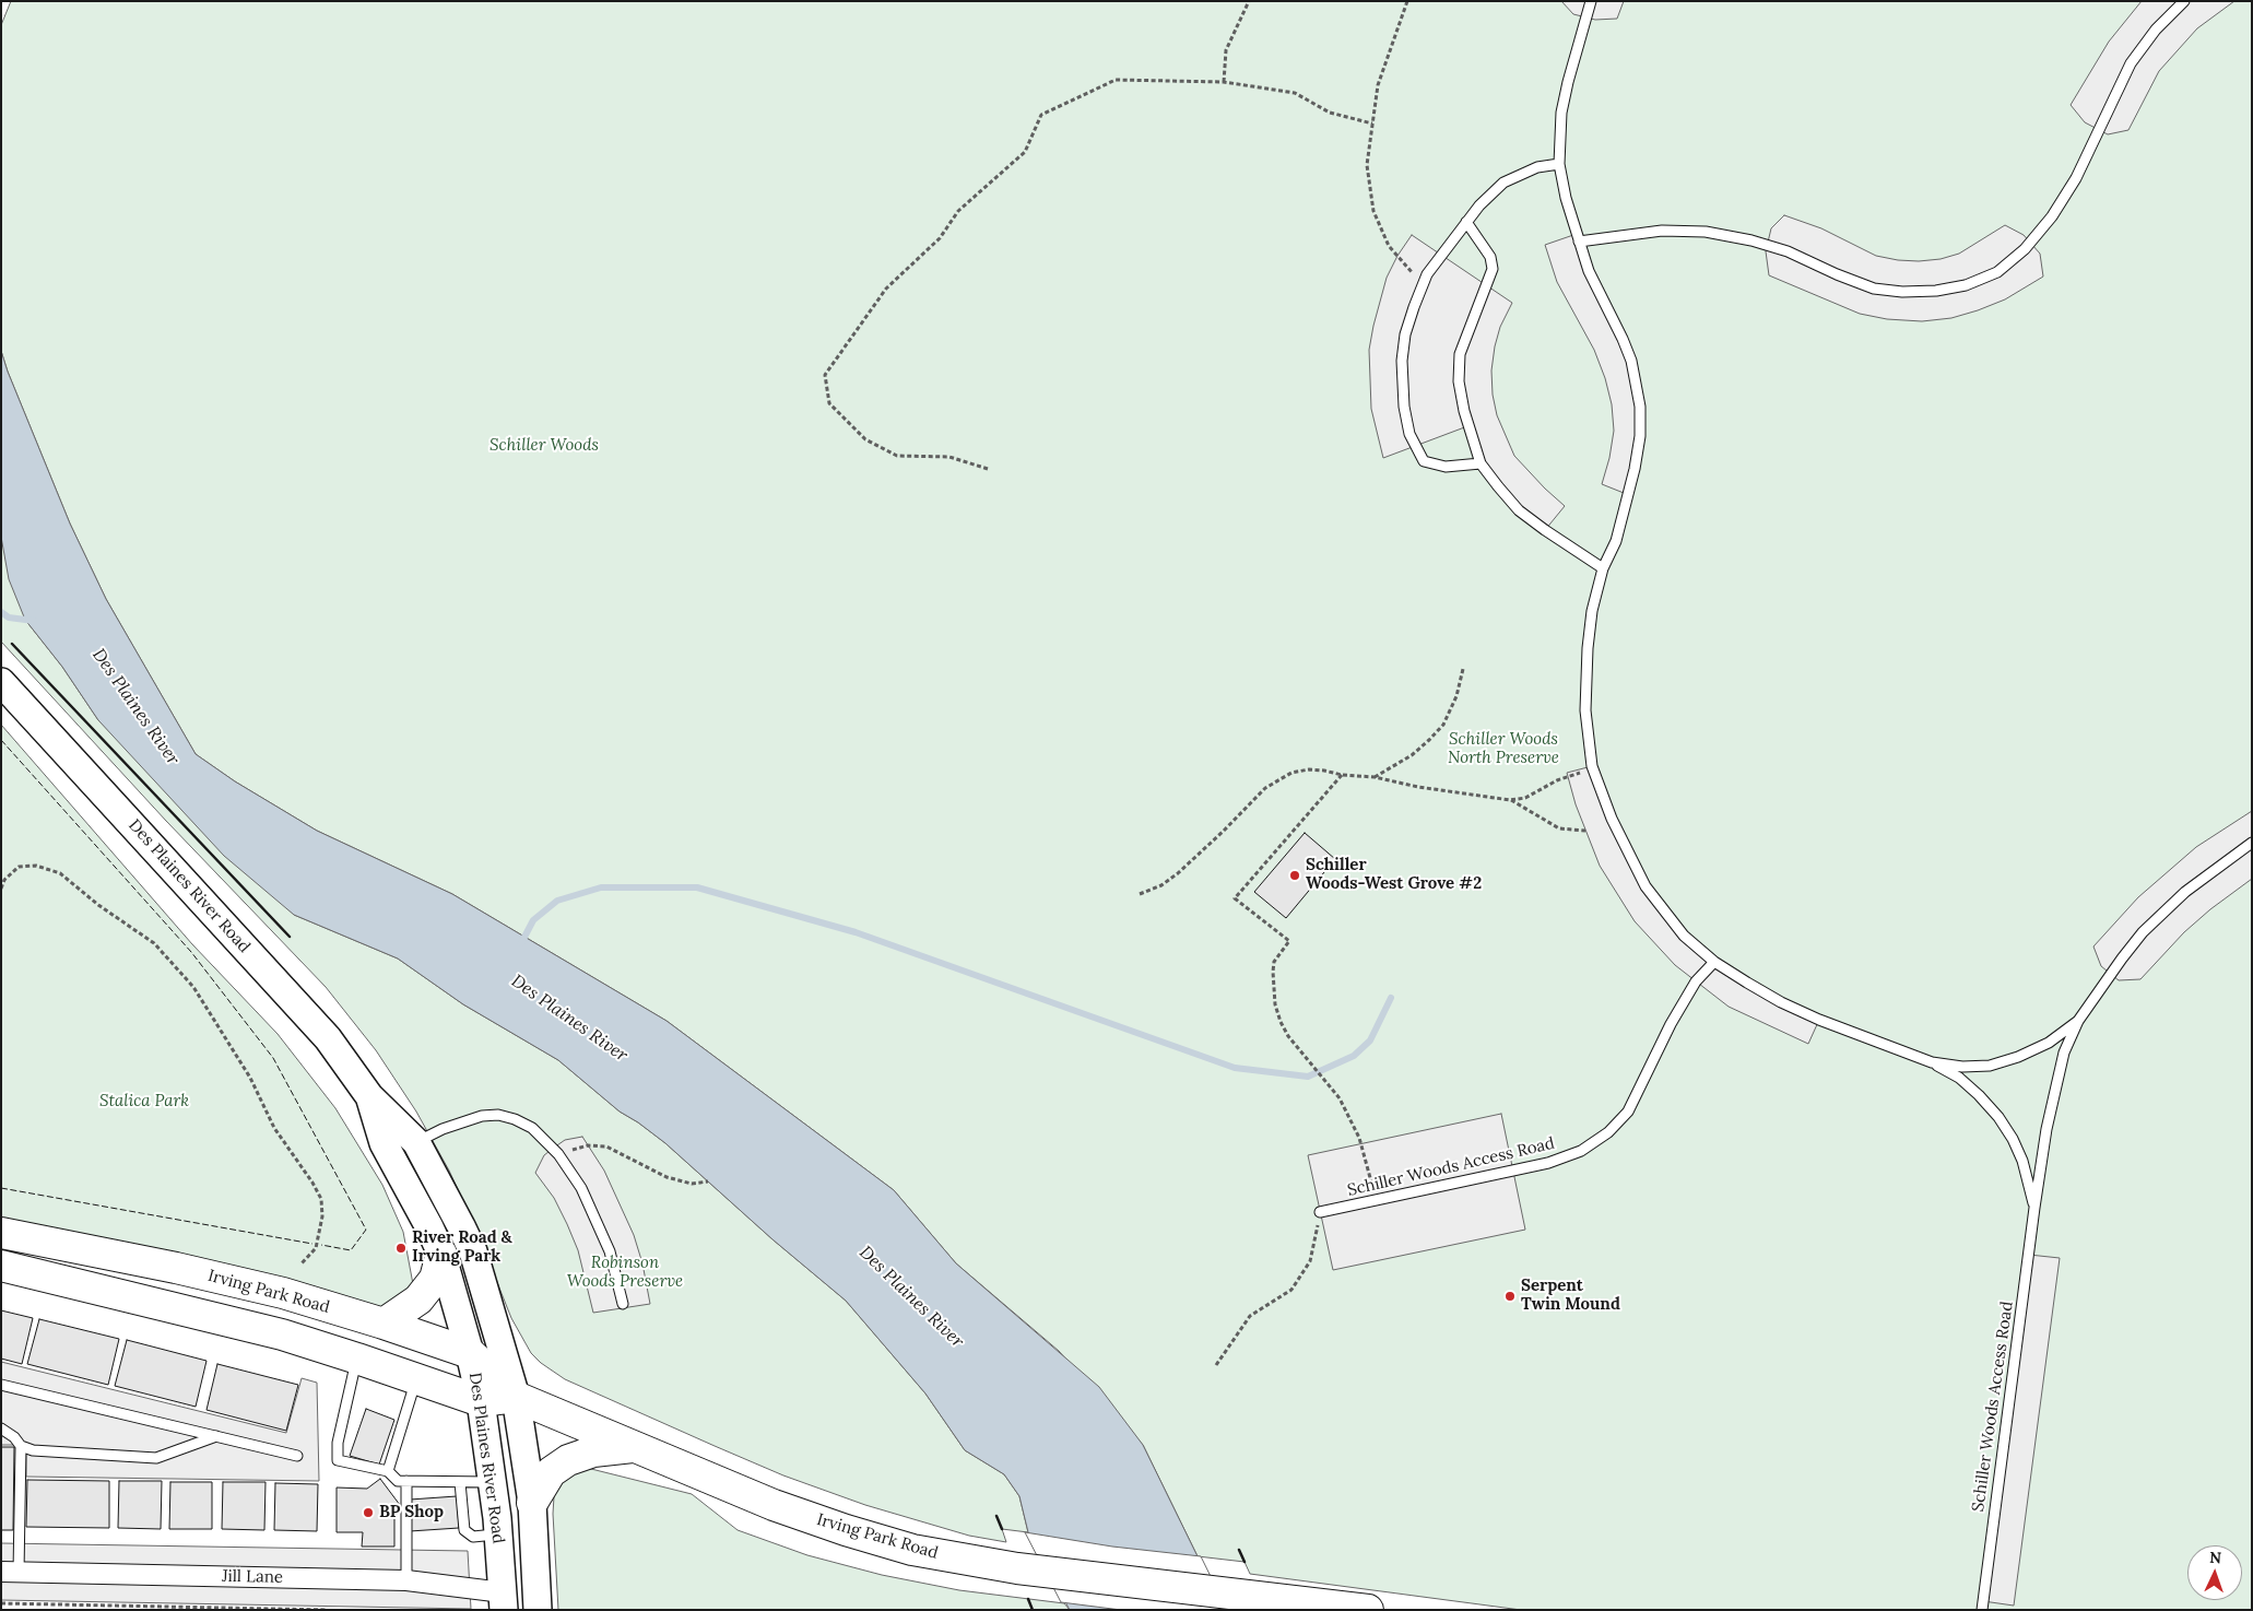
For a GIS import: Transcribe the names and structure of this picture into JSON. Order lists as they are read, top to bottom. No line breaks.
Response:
{"streets":{"main road":["Des Plaines River Road","Irving Park Road"],"street":["Jill Lane"],"lane":["Schiller Woods Access Road"]},"crossings":[["Des Plaines River Road","Irving Park Road"],["Des Plaines River Road","Jill Lane"]],"water":["Des Plaines River"],"parks":["Schiller Woods","Schiller Woods North Preserve","Stalica Park","Robinson Woods Preserve"],"places":["Schiller Woods-West Grove #2","River Road & Irving Park","Serpent Twin Mound","BP Shop"],"north":"top"}
